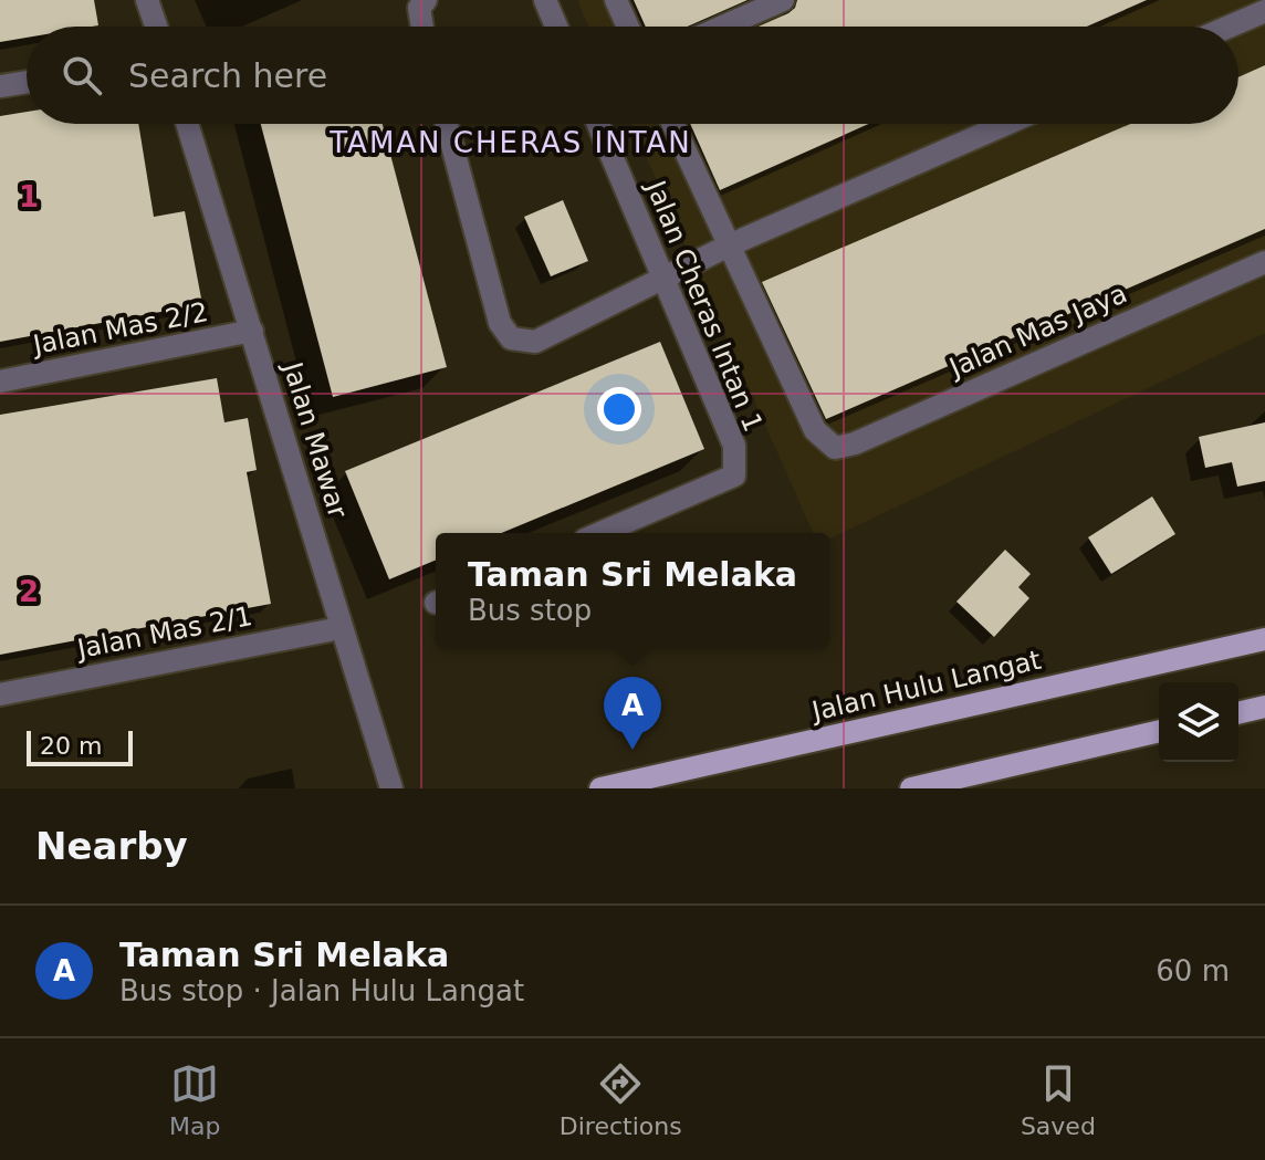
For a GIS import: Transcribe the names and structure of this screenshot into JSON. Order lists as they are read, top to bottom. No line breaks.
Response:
{"streets":{"main road":["Jalan Hulu Langat"],"street":["Jalan Cheras Intan 1","Jalan Mas 2/2","Jalan Mas Jaya","Jalan Mawar","Jalan Mas 2/1"]},"crossings":[["Jalan Mas 2/2","Jalan Mawar"],["Jalan Mawar","Jalan Mas 2/1"]],"districts":["TAMAN CHERAS INTAN"],"scale_bar":"20 m","page":{"search":"Search here","popup":["Taman Sri Melaka","Bus stop"],"pins":"A","scale":"20 m","heading":"Nearby","list":[{"mark":"A","name":"Taman Sri Melaka","note":"Bus stop · Jalan Hulu Langat","value":"60 m"}],"nav":["Map","Directions","Saved"]},"grid":{"rows":["1","2"]}}
